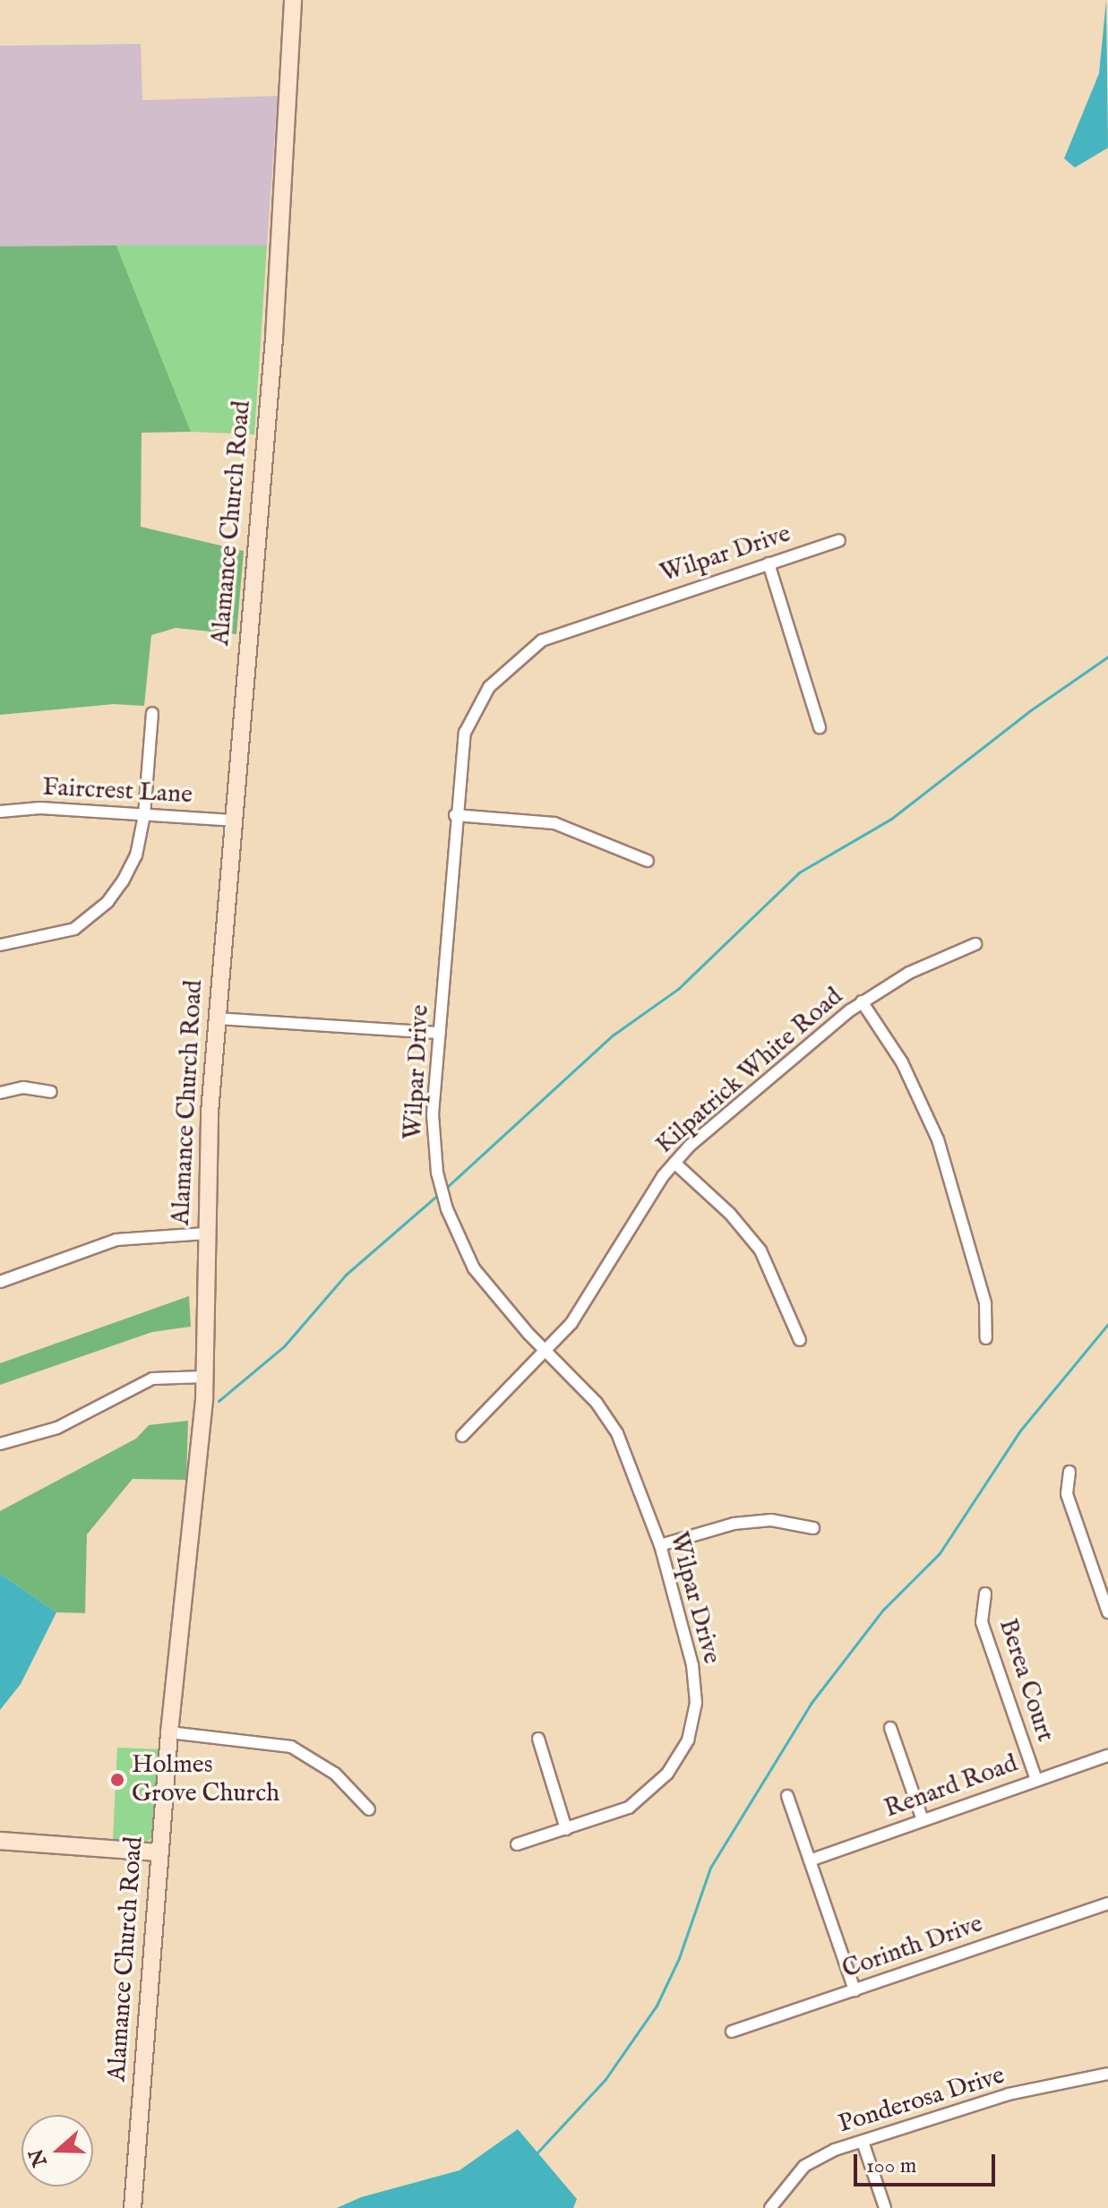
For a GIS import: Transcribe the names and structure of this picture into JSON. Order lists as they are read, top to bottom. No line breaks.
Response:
{"streets":{"main road":["Alamance Church Road"],"street":["Wilpar Drive","Faircrest Lane","Kilpatrick White Road","Berea Court","Renard Road","Corinth Drive","Ponderosa Drive"]},"crossings":[["Alamance Church Road","Faircrest Lane"],["Wilpar Drive","Kilpatrick White Road"],["Berea Court","Renard Road"]],"places":["Holmes Grove Church"],"scale_bar":"100 m","north":"left"}
